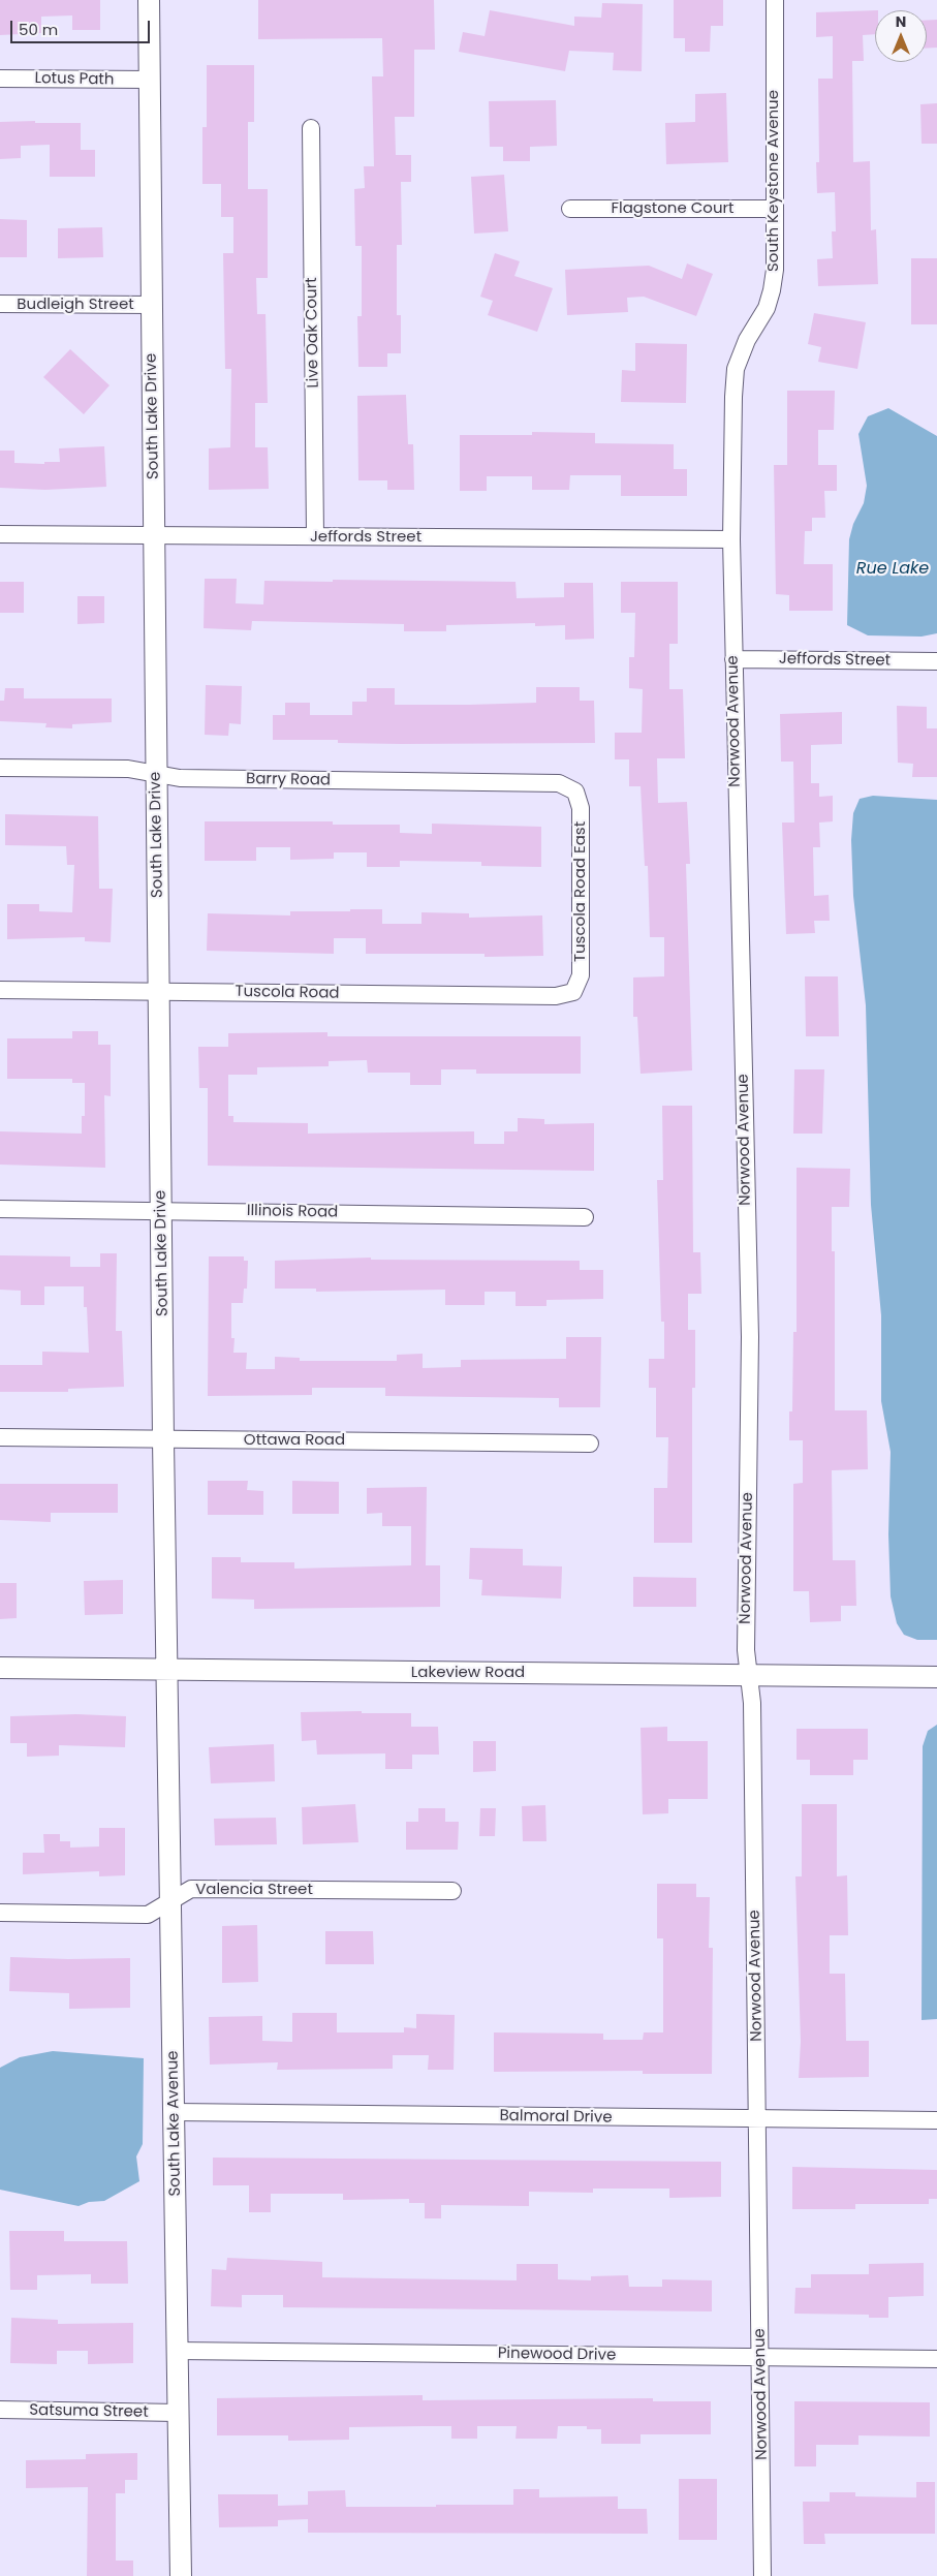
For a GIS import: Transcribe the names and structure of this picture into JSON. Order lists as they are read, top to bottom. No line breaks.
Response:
{"streets":{"street":["Lotus Path","South Keystone Avenue","Flagstone Court","Budleigh Street","Live Oak Court","South Lake Drive","Jeffords Street","Norwood Avenue","Barry Road","Tuscola Road East","Tuscola Road","Illinois Road","Ottawa Road","Lakeview Road","Valencia Street","Balmoral Drive","South Lake Avenue","Pinewood Drive","Satsuma Street"]},"crossings":[["Lotus Path","South Lake Drive"],["South Keystone Avenue","Flagstone Court"],["South Keystone Avenue","Jeffords Street"],["South Keystone Avenue","Norwood Avenue"],["Budleigh Street","South Lake Drive"],["Live Oak Court","Jeffords Street"],["South Lake Drive","Jeffords Street"],["South Lake Drive","Barry Road"],["South Lake Drive","Tuscola Road"],["South Lake Drive","Illinois Road"],["South Lake Drive","Ottawa Road"],["South Lake Drive","Lakeview Road"],["South Lake Drive","South Lake Avenue"],["Jeffords Street","Norwood Avenue"],["Norwood Avenue","Lakeview Road"],["Norwood Avenue","Balmoral Drive"],["Norwood Avenue","Pinewood Drive"],["Barry Road","Tuscola Road East"],["Tuscola Road East","Tuscola Road"],["Lakeview Road","South Lake Avenue"],["Valencia Street","South Lake Avenue"],["Balmoral Drive","South Lake Avenue"],["South Lake Avenue","Pinewood Drive"],["South Lake Avenue","Satsuma Street"]],"water":["Rue Lake"],"scale_bar":"50 m","north":"top"}
